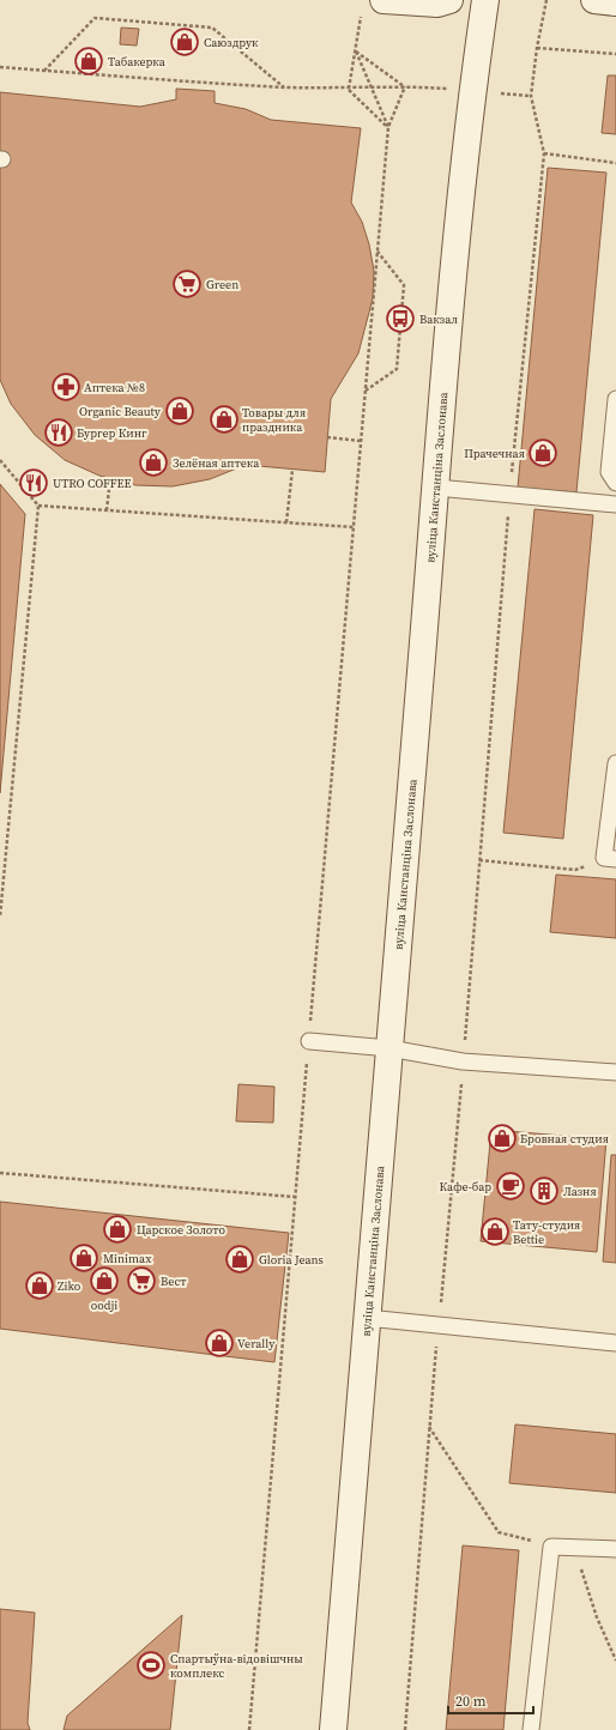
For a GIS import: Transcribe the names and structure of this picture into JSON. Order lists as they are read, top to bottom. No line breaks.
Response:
{"streets":{"main road":["вуліца Канстанціна Заслонава"]},"places":{"shop":["Саюздрук","Табакерка","Organic Beauty","Товары для праздника","Прачечная","Зелёная аптека","Бровная студия","Царское Золото","Тату-студия Bettie","Minimax","Gloria Jeans","oodji","Ziko","Verally"],"supermarket":["Green","Вест"],"bus stop":["Вакзал"],"pharmacy":["Аптека №8"],"restaurant":["Бургер Кинг","UTRO COFFEE"],"cafe":["Кафе-бар"],"building":["Лазня"],"sports":["Спартыўна-відовішчны комплекс"]},"scale_bar":"20 m"}
